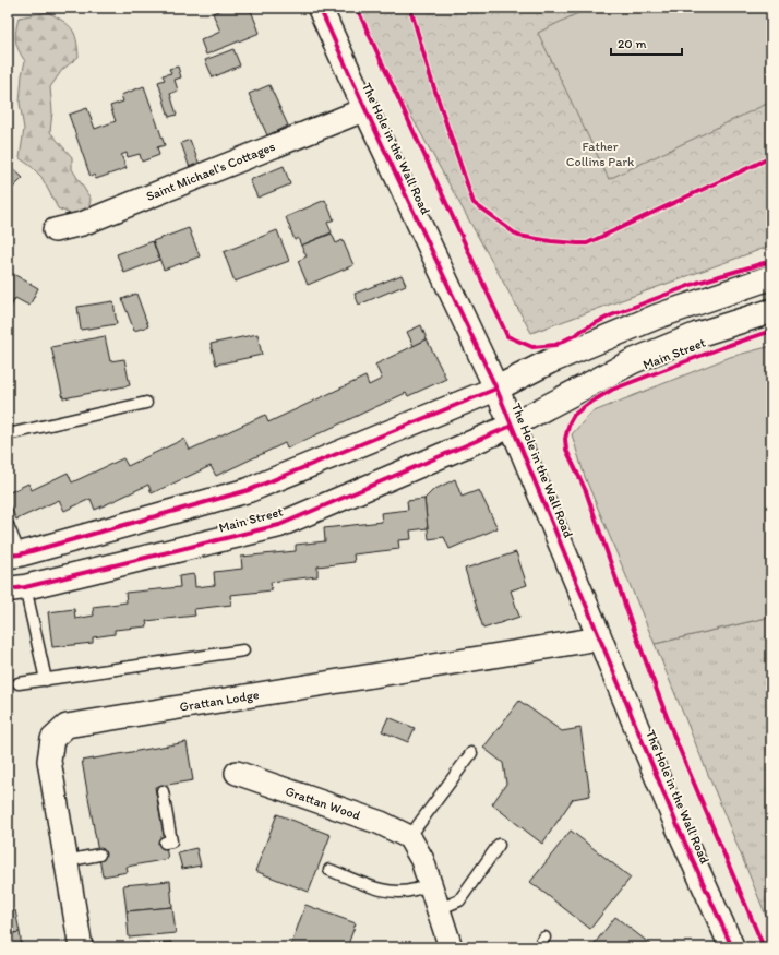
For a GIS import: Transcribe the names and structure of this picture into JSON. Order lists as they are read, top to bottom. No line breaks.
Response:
{"streets":{"street":["The Hole in the Wall Road","Saint Michael's Cottages","Main Street","Grattan Lodge","Grattan Wood"]},"crossings":[["The Hole in the Wall Road","Saint Michael's Cottages"],["The Hole in the Wall Road","Main Street"],["The Hole in the Wall Road","Grattan Lodge"]],"parks":["Father Collins Park"],"scale_bar":"20 m"}
